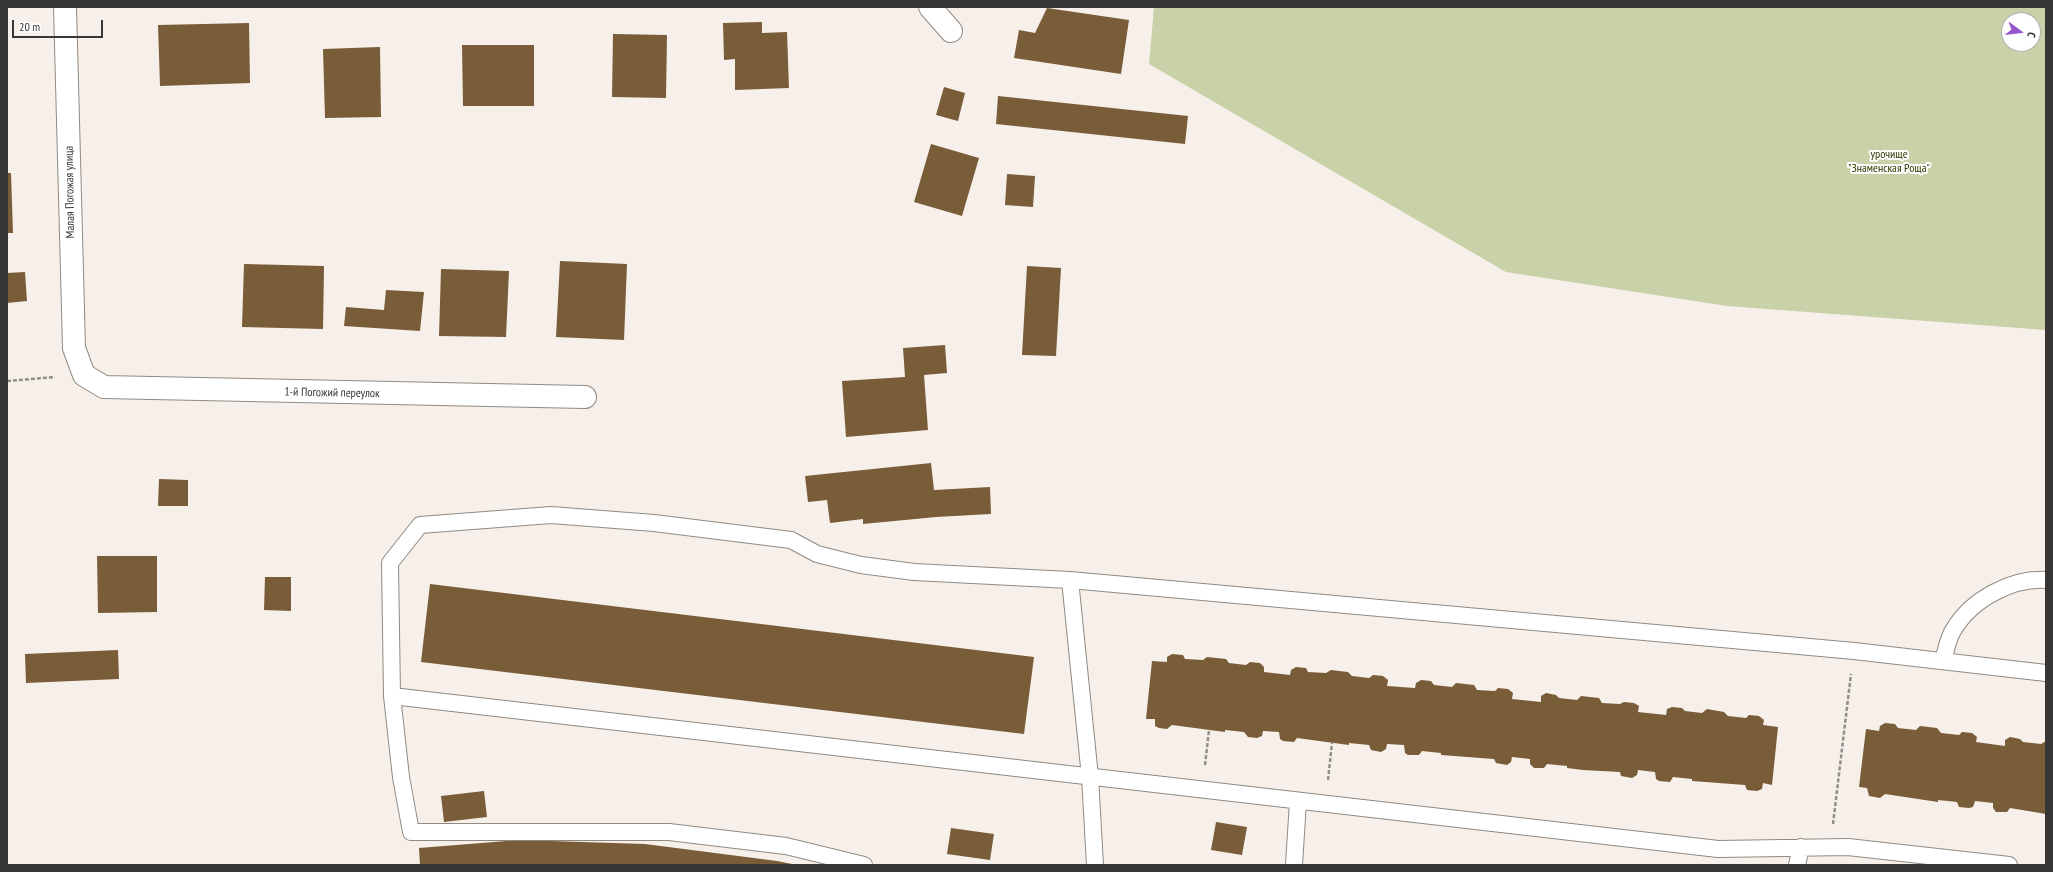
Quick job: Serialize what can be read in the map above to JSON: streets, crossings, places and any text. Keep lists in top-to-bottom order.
{
  "streets": {
    "street": ["Малая Погожая улица", "1-й Погожий переулок"]
  },
  "crossings": [
    ["Малая Погожая улица", "1-й Погожий переулок"]
  ],
  "parks": ["урочище \"Знаменская Роща\""],
  "scale_bar": "20 m",
  "north": "right"
}
